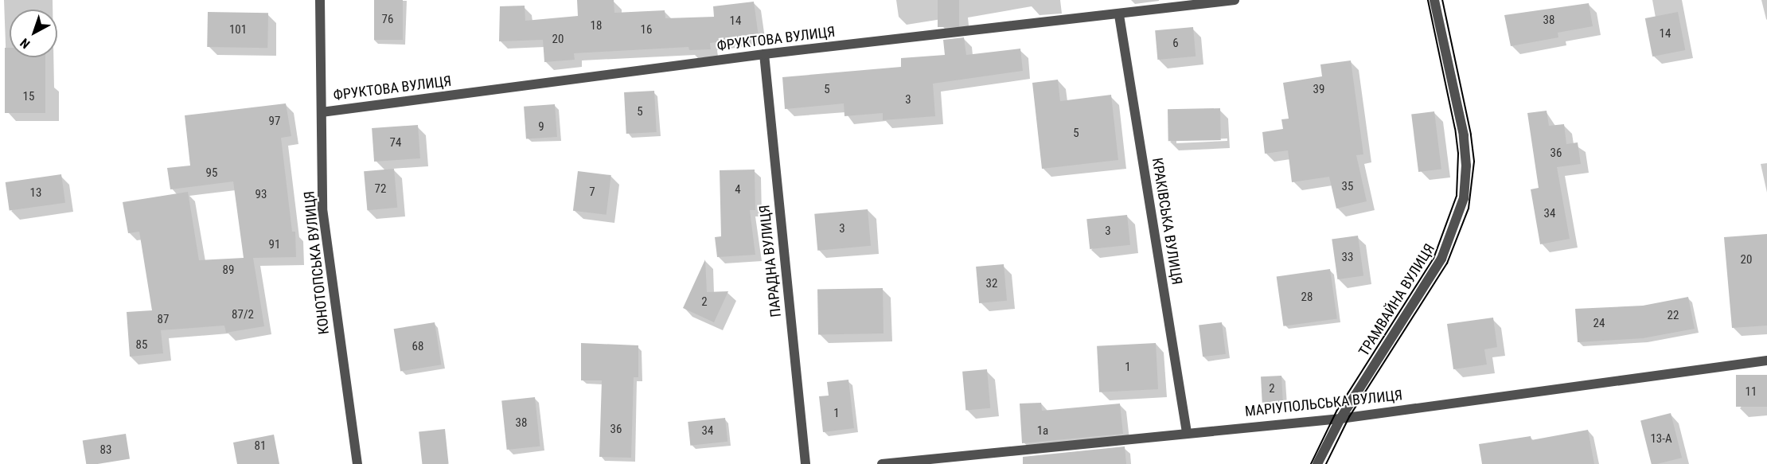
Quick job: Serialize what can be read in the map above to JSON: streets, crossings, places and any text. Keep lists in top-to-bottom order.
{
  "streets": {
    "street": [
      "ФРУКТОВА ВУЛИЦЯ",
      "КРАКІВСЬКА ВУЛИЦЯ",
      "ПАРАДНА ВУЛИЦЯ",
      "КОНОТОПСЬКА ВУЛИЦЯ",
      "ТРАМВАЙНА ВУЛИЦЯ",
      "МАРІУПОЛЬСЬКА ВУЛИЦЯ"
    ]
  },
  "crossings": [
    ["ФРУКТОВА ВУЛИЦЯ", "КРАКІВСЬКА ВУЛИЦЯ"],
    ["ФРУКТОВА ВУЛИЦЯ", "ПАРАДНА ВУЛИЦЯ"],
    ["ФРУКТОВА ВУЛИЦЯ", "КОНОТОПСЬКА ВУЛИЦЯ"],
    ["КРАКІВСЬКА ВУЛИЦЯ", "МАРІУПОЛЬСЬКА ВУЛИЦЯ"],
    ["ТРАМВАЙНА ВУЛИЦЯ", "МАРІУПОЛЬСЬКА ВУЛИЦЯ"]
  ],
  "house_numbers": [
    "76",
    "38",
    "14",
    "18",
    "101",
    "16",
    "14",
    "20",
    "6",
    "5",
    "39",
    "15",
    "3",
    "5",
    "97",
    "9",
    "5",
    "74",
    "36",
    "95",
    "35",
    "72",
    "4",
    "7",
    "13",
    "93",
    "34",
    "3",
    "3",
    "91",
    "33",
    "20",
    "89",
    "32",
    "28",
    "2",
    "87/2",
    "22",
    "87",
    "24",
    "85",
    "68",
    "1",
    "2",
    "11",
    "1",
    "38",
    "36",
    "34",
    "1а",
    "13-А",
    "81",
    "83"
  ],
  "north": "bottom left"
}
